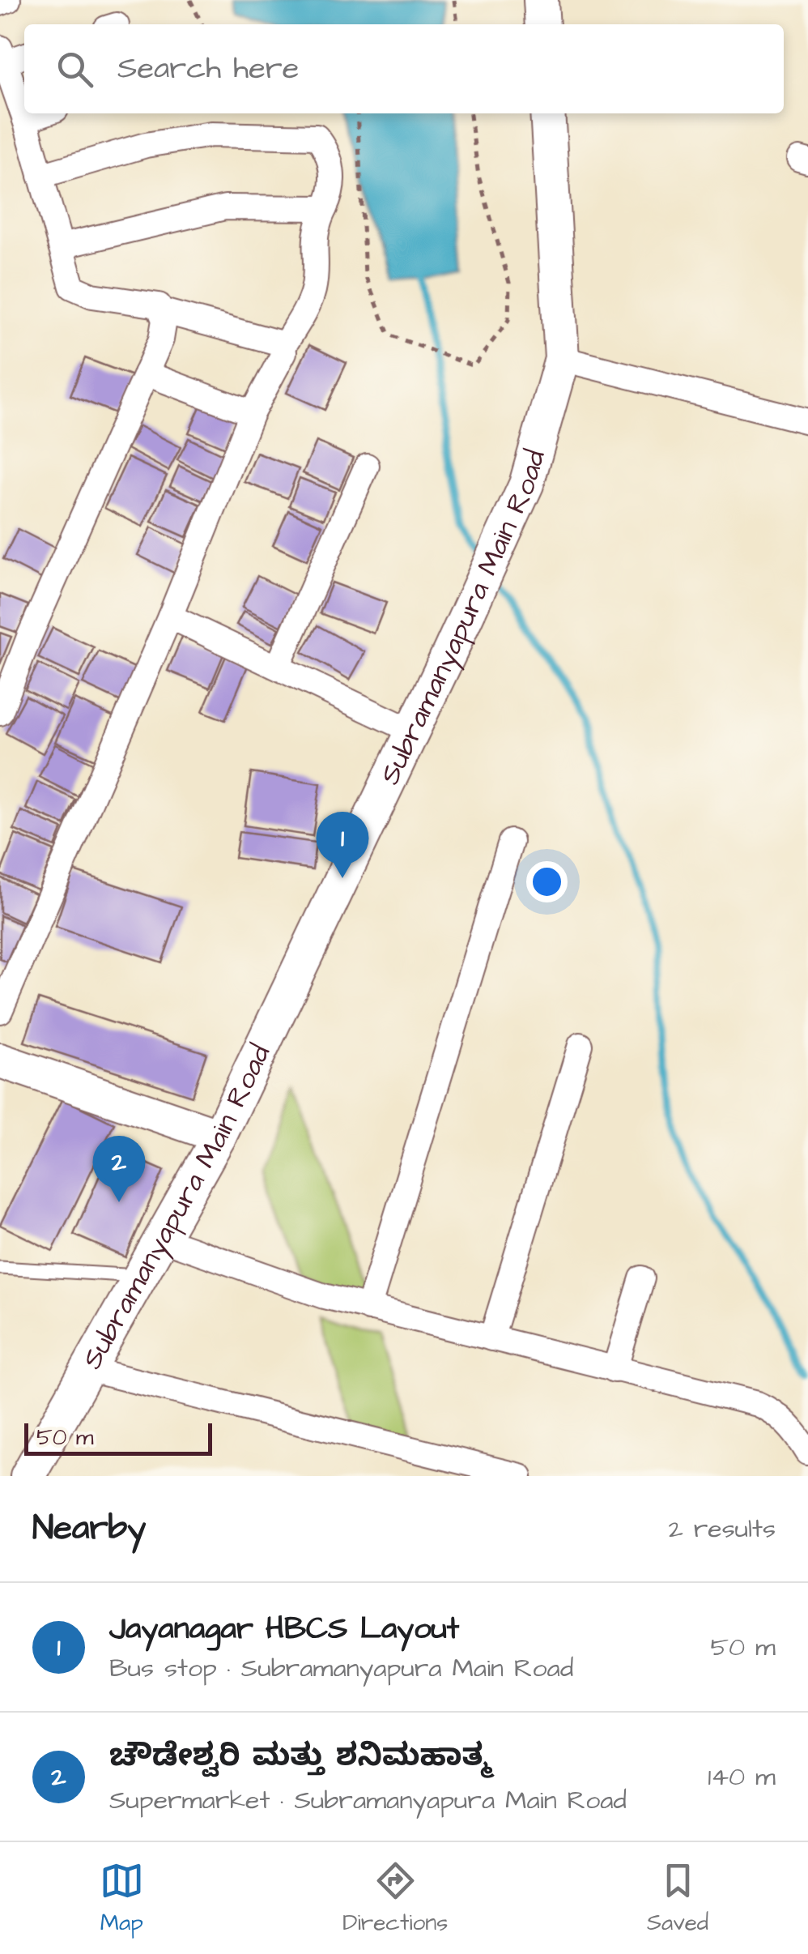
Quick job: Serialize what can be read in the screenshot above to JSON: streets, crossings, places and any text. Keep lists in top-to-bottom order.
{
  "streets": {
    "street": ["Subramanyapura Main Road"]
  },
  "scale_bar": "50 m",
  "page": {
    "search": "Search here",
    "pins": ["1", "2"],
    "scale": "50 m",
    "heading": ["Nearby", "2 results"],
    "list": [
      {
        "mark": "1",
        "name": "Jayanagar HBCS Layout",
        "note": "Bus stop · Subramanyapura Main Road",
        "value": "50 m"
      },
      {
        "mark": "2",
        "name": "ಚೌಡೇಶ್ವರಿ ಮತ್ತು ಶನಿಮಹಾತ್ಮ",
        "note": "Supermarket · Subramanyapura Main Road",
        "value": "140 m"
      }
    ],
    "nav": ["Map", "Directions", "Saved"]
  }
}
